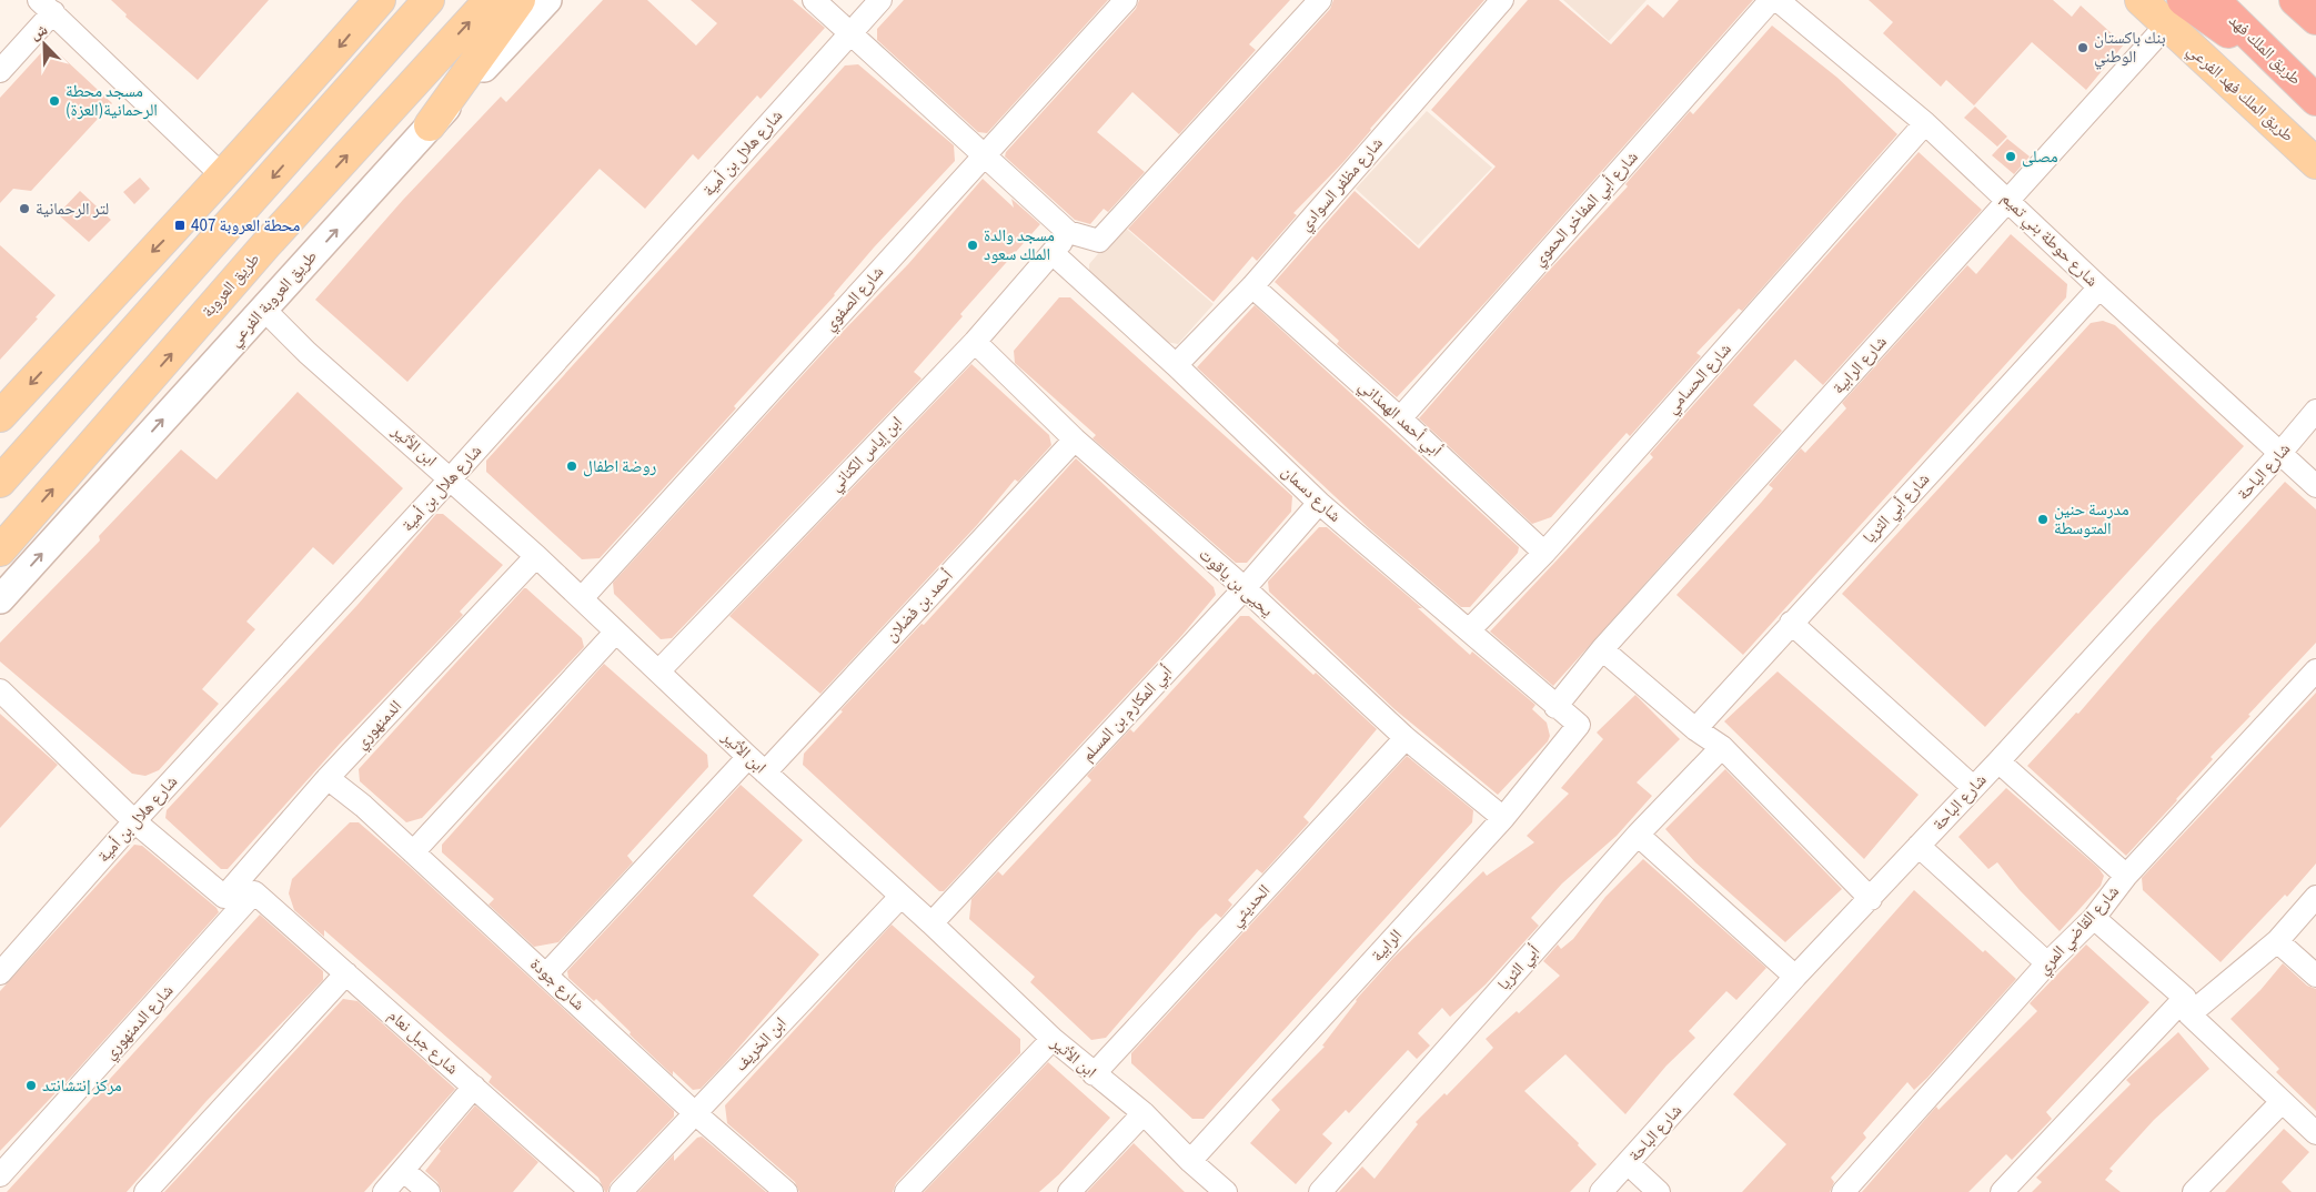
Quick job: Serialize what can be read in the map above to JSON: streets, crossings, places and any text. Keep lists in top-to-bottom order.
{
  "streets": {
    "highway": ["طريق الملك فهد"],
    "main road": ["طريق الملك فهد الفرعي", "طريق العروبة"],
    "street": [
      "شارع هلال بن أمية",
      "شارع مظفر السوادي",
      "شارع أبي المفاخر الحموي",
      "شارع حوطة بني تميم",
      "طريق العروبة الفرعي",
      "شارع الصفوي",
      "شارع الرابية",
      "شارع الحسامي",
      "أبي أحمد الهمذاني",
      "ابن الأثير",
      "ابن إياس الكناني",
      "شارع الباحة",
      "شارع دسمان",
      "شارع أبي الثريا",
      "يحيى بن ياقوت",
      "أحمد بن فضلان",
      "أبي المكارم بن المسلم",
      "الدمنهوري",
      "الحديثي",
      "شارع القاضي المري",
      "الرابية",
      "أبي الثريا",
      "شارع جودة",
      "شارع الدمنهوري",
      "شارع جبل نعام",
      "ابن الخريف"
    ]
  },
  "crossings": [
    ["طريق الملك فهد الفرعي", "شارع الرابية"],
    ["شارع هلال بن أمية", "ابن الأثير"],
    ["شارع مظفر السوادي", "أبي أحمد الهمذاني"],
    ["شارع مظفر السوادي", "شارع دسمان"],
    ["شارع أبي المفاخر الحموي", "أبي أحمد الهمذاني"],
    ["شارع حوطة بني تميم", "شارع الرابية"],
    ["شارع حوطة بني تميم", "شارع الحسامي"],
    ["شارع حوطة بني تميم", "شارع الباحة"],
    ["شارع حوطة بني تميم", "شارع أبي الثريا"],
    ["طريق العروبة الفرعي", "ابن الأثير"],
    ["شارع الصفوي", "ابن الأثير"],
    ["شارع الرابية", "شارع دسمان"],
    ["شارع الحسامي", "أبي أحمد الهمذاني"],
    ["شارع الحسامي", "شارع دسمان"],
    ["ابن الأثير", "ابن إياس الكناني"],
    ["ابن الأثير", "أحمد بن فضلان"],
    ["ابن الأثير", "أبي المكارم بن المسلم"],
    ["ابن الأثير", "الدمنهوري"],
    ["ابن الأثير", "الحديثي"],
    ["ابن الأثير", "الرابية"],
    ["ابن الأثير", "ابن الخريف"],
    ["ابن إياس الكناني", "شارع دسمان"],
    ["ابن إياس الكناني", "يحيى بن ياقوت"],
    ["شارع دسمان", "أبي المكارم بن المسلم"],
    ["شارع دسمان", "الرابية"],
    ["يحيى بن ياقوت", "أحمد بن فضلان"],
    ["يحيى بن ياقوت", "أبي المكارم بن المسلم"],
    ["يحيى بن ياقوت", "الحديثي"],
    ["يحيى بن ياقوت", "الرابية"],
    ["الدمنهوري", "شارع جودة"],
    ["شارع جودة", "ابن الخريف"],
    ["شارع الدمنهوري", "شارع جبل نعام"]
  ],
  "one_way": ["طريق العروبة الفرعي"],
  "places": {
    "other": [
      "بنك باكستان الوطني",
      "مسجد محطة الرحمانية(العزة)",
      "مصلى",
      "لتر الرحمانية",
      "مسجد والدة الملك سعود",
      "روضة اطفال",
      "مدرسة حنين المتوسطة",
      "مركز إنتشانتد"
    ],
    "transit": ["محطة العروبة 407"]
  },
  "north": "top left"
}
